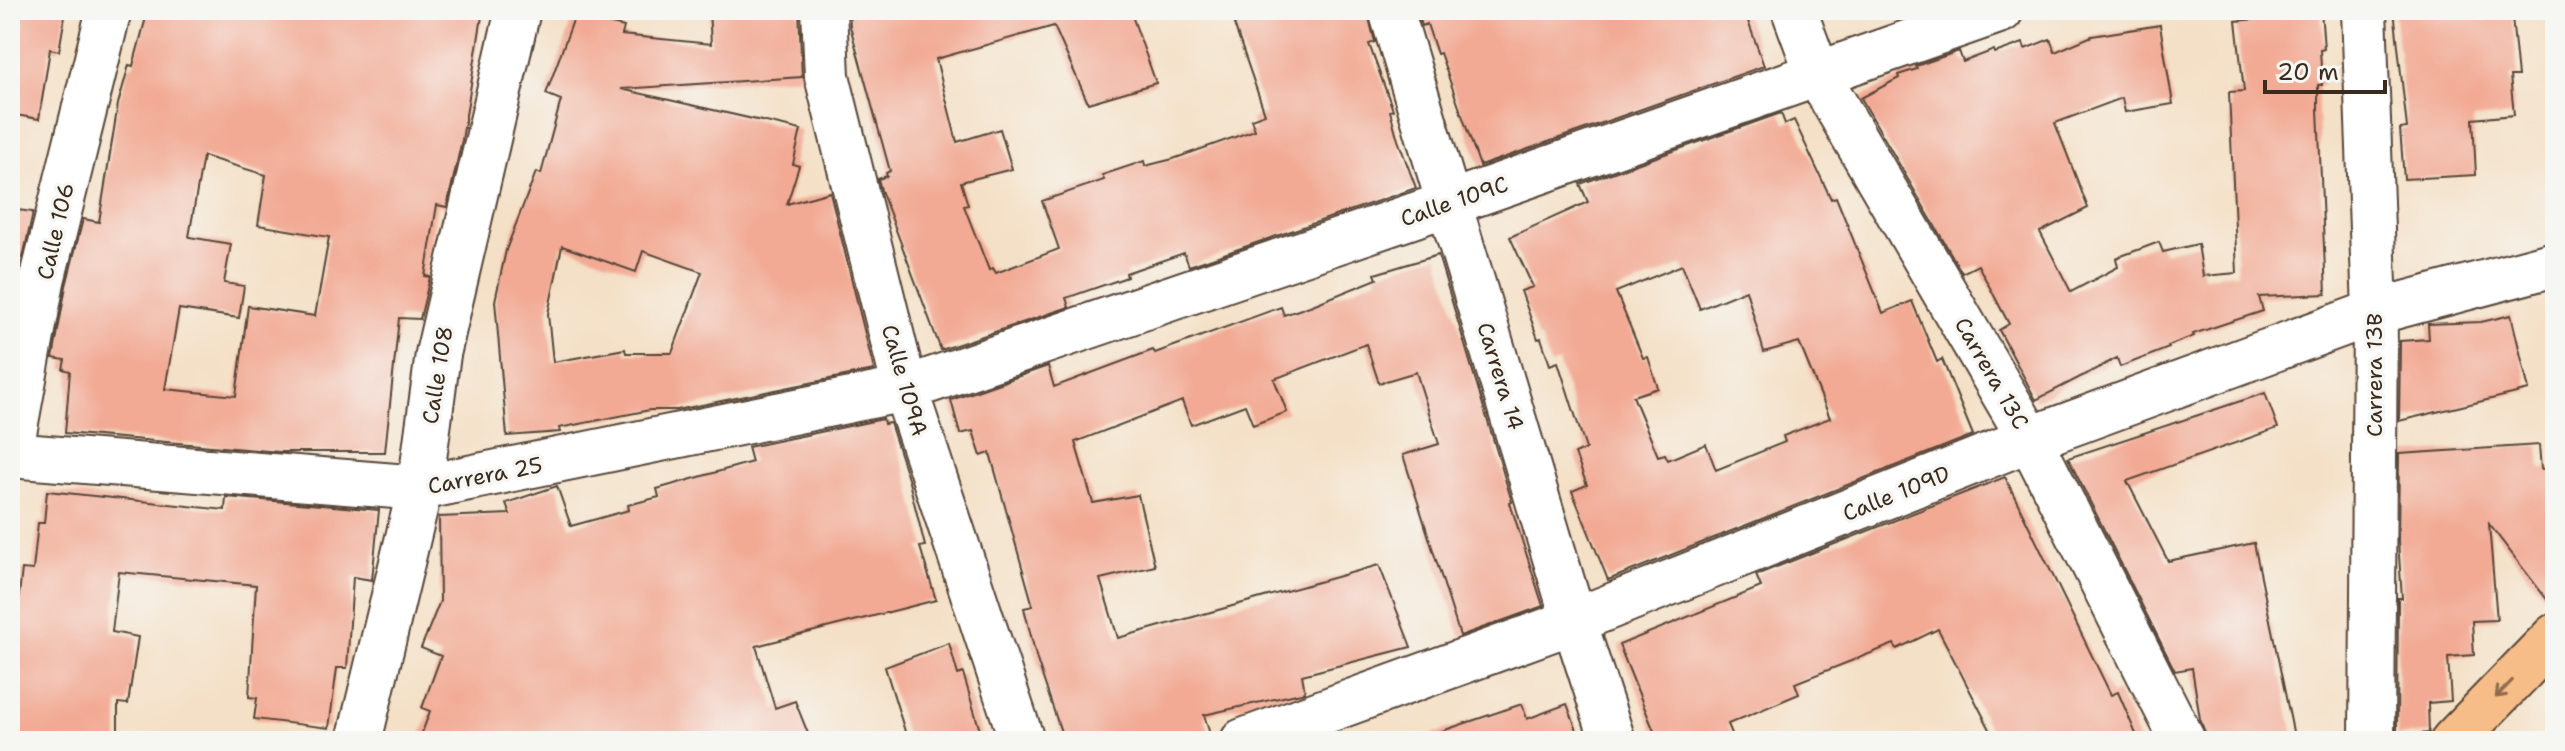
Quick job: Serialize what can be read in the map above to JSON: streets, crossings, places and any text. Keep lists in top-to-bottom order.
{
  "streets": {
    "street": [
      "Calle 109C",
      "Calle 106",
      "Carrera 13C",
      "Calle 108",
      "Carrera 13B",
      "Carrera 14",
      "Calle 109A",
      "Carrera 25",
      "Calle 109D"
    ]
  },
  "crossings": [
    ["Calle 109C", "Carrera 13C"],
    ["Calle 109C", "Carrera 14"],
    ["Calle 109C", "Calle 109A"],
    ["Calle 109C", "Carrera 25"],
    ["Calle 106", "Carrera 25"],
    ["Carrera 13C", "Calle 109D"],
    ["Calle 108", "Carrera 25"],
    ["Carrera 13B", "Calle 109D"],
    ["Carrera 14", "Calle 109D"],
    ["Calle 109A", "Carrera 25"]
  ],
  "scale_bar": "20 m"
}
